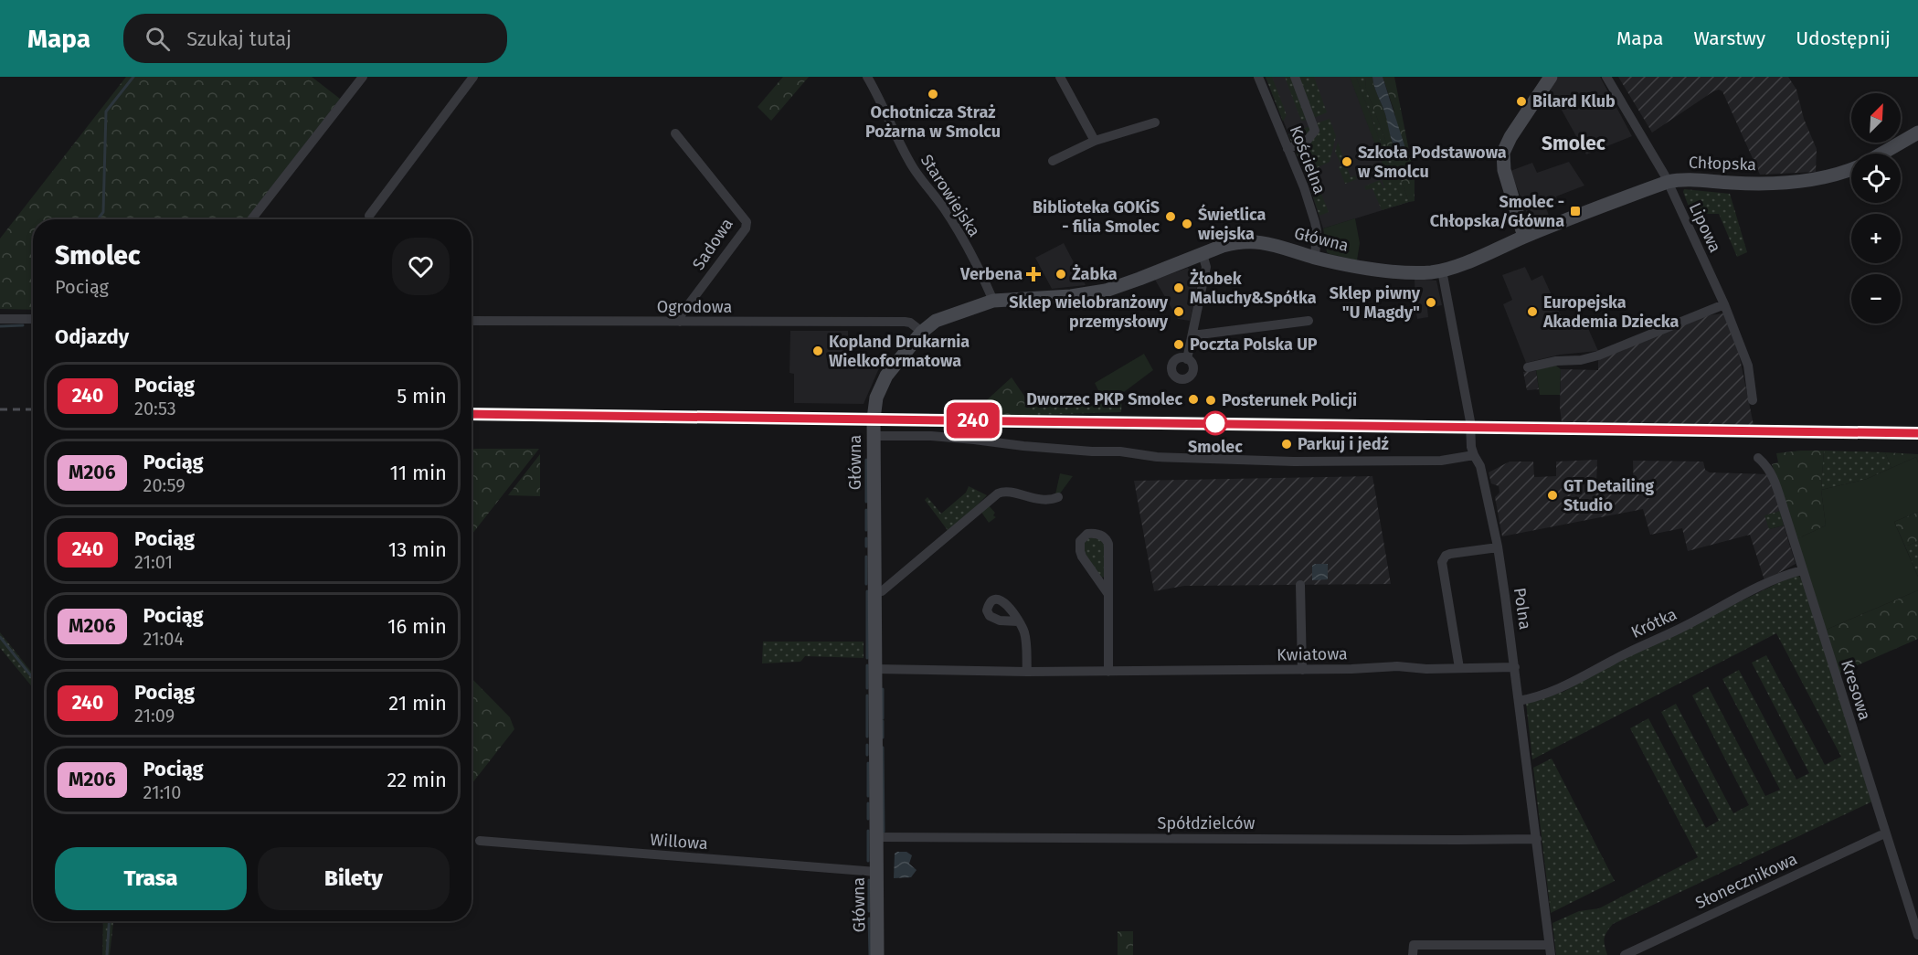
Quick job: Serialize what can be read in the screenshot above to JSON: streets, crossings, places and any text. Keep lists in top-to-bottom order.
{
  "streets": {
    "street": [
      "Kościelna",
      "Chłopska",
      "Starowiejska",
      "Lipowa",
      "Główna",
      "Sadowa",
      "Ogrodowa",
      "Polna",
      "Krótka",
      "Kwiatowa",
      "Kresowa",
      "Spółdzielców",
      "Willowa",
      "Słonecznikowa"
    ]
  },
  "crossings": [
    ["Kościelna", "Główna"],
    ["Chłopska", "Lipowa"],
    ["Chłopska", "Główna"],
    ["Starowiejska", "Główna"],
    ["Główna", "Ogrodowa"],
    ["Główna", "Polna"],
    ["Główna", "Kwiatowa"],
    ["Główna", "Spółdzielców"],
    ["Główna", "Willowa"],
    ["Sadowa", "Ogrodowa"],
    ["Polna", "Krótka"],
    ["Polna", "Kwiatowa"],
    ["Polna", "Spółdzielców"],
    ["Krótka", "Kresowa"]
  ],
  "districts": ["Smolec"],
  "places": {
    "other": [
      "Ochotnicza Straż Pożarna w Smolcu",
      "Bilard Klub",
      "Szkoła Podstawowa w Smolcu",
      "Biblioteka GOKiS - filia Smolec",
      "Świetlica wiejska",
      "Żabka",
      "Żłobek Maluchy&Spółka",
      "Sklep piwny \"U Magdy\"",
      "Sklep wielobranżowy przemysłowy",
      "Europejska Akademia Dziecka",
      "Poczta Polska UP",
      "Kopland Drukarnia Wielkoformatowa",
      "Dworzec PKP Smolec",
      "Posterunek Policji",
      "Smolec",
      "Parkuj i jedź",
      "GT Detailing Studio"
    ],
    "transit": ["Smolec - Chłopska/Główna"],
    "health": ["Verbena"]
  },
  "north": "top right",
  "page": {
    "header": "Mapa",
    "search": "Szukaj tutaj",
    "nav": ["Mapa", "Warstwy", "Udostępnij"],
    "on_map": "240",
    "map_buttons": ["+", "−"],
    "heading": [
      ["Smolec", "Pociąg"],
      "Odjazdy"
    ],
    "list": [
      {
        "mark": "240",
        "name": "Pociąg",
        "note": "20:53",
        "value": "5 min"
      },
      {
        "mark": "M206",
        "name": "Pociąg",
        "note": "20:59",
        "value": "11 min"
      },
      {
        "mark": "240",
        "name": "Pociąg",
        "note": "21:01",
        "value": "13 min"
      },
      {
        "mark": "M206",
        "name": "Pociąg",
        "note": "21:04",
        "value": "16 min"
      },
      {
        "mark": "240",
        "name": "Pociąg",
        "note": "21:09",
        "value": "21 min"
      },
      {
        "mark": "M206",
        "name": "Pociąg",
        "note": "21:10",
        "value": "22 min"
      }
    ],
    "buttons": ["Trasa", "Bilety"]
  }
}
